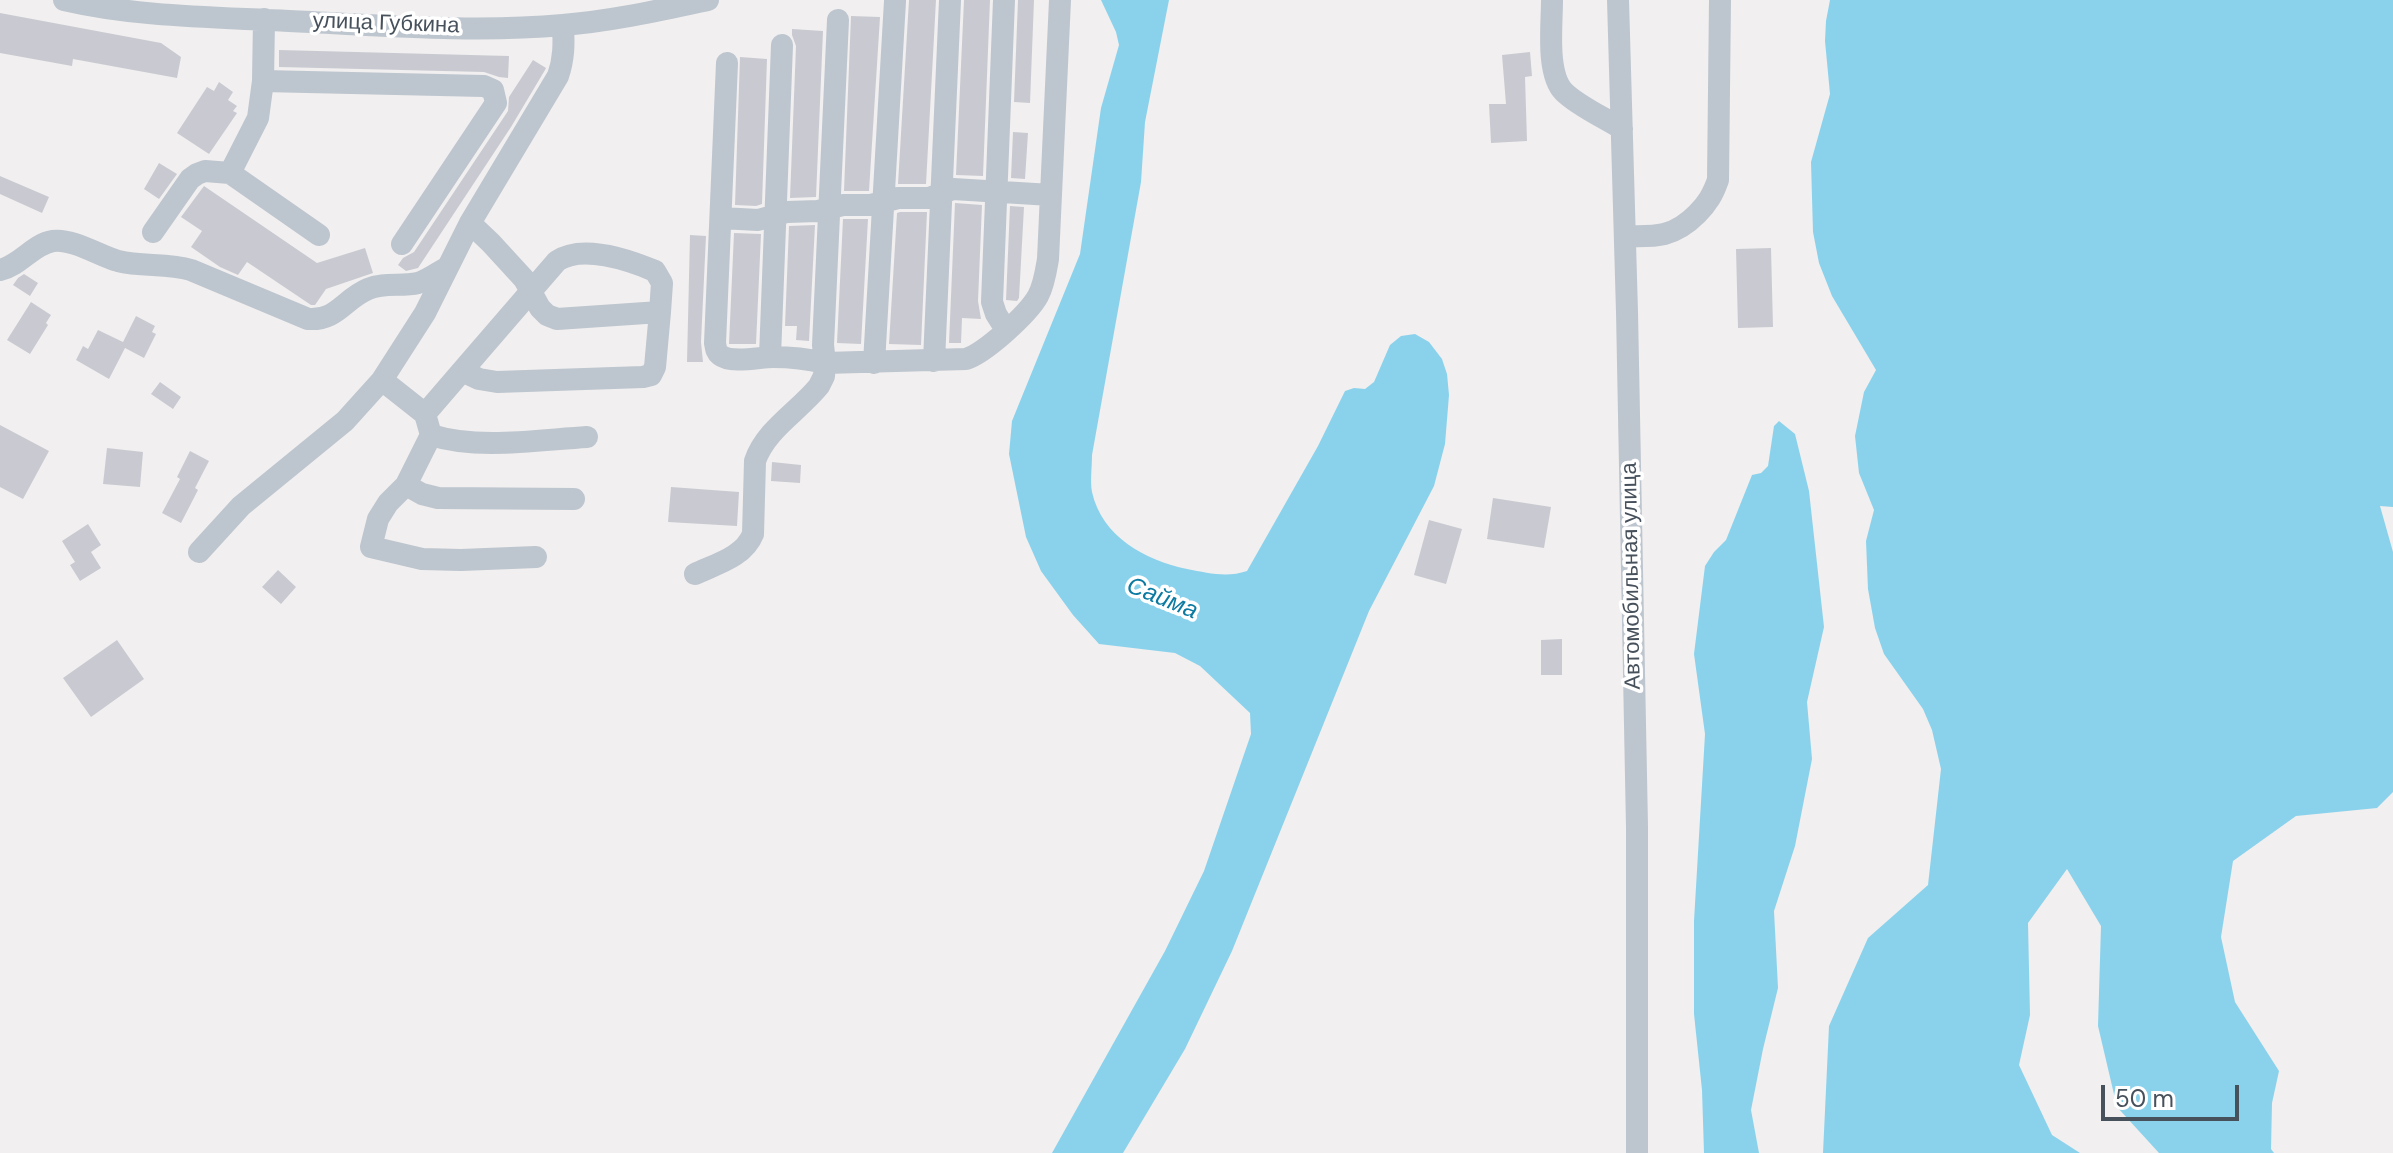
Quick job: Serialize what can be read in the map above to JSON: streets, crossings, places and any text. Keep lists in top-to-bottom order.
{
  "streets": {
    "street": ["улица Губкина", "Автомобильная улица"]
  },
  "water": ["Сайма"],
  "scale_bar": "50 m"
}
